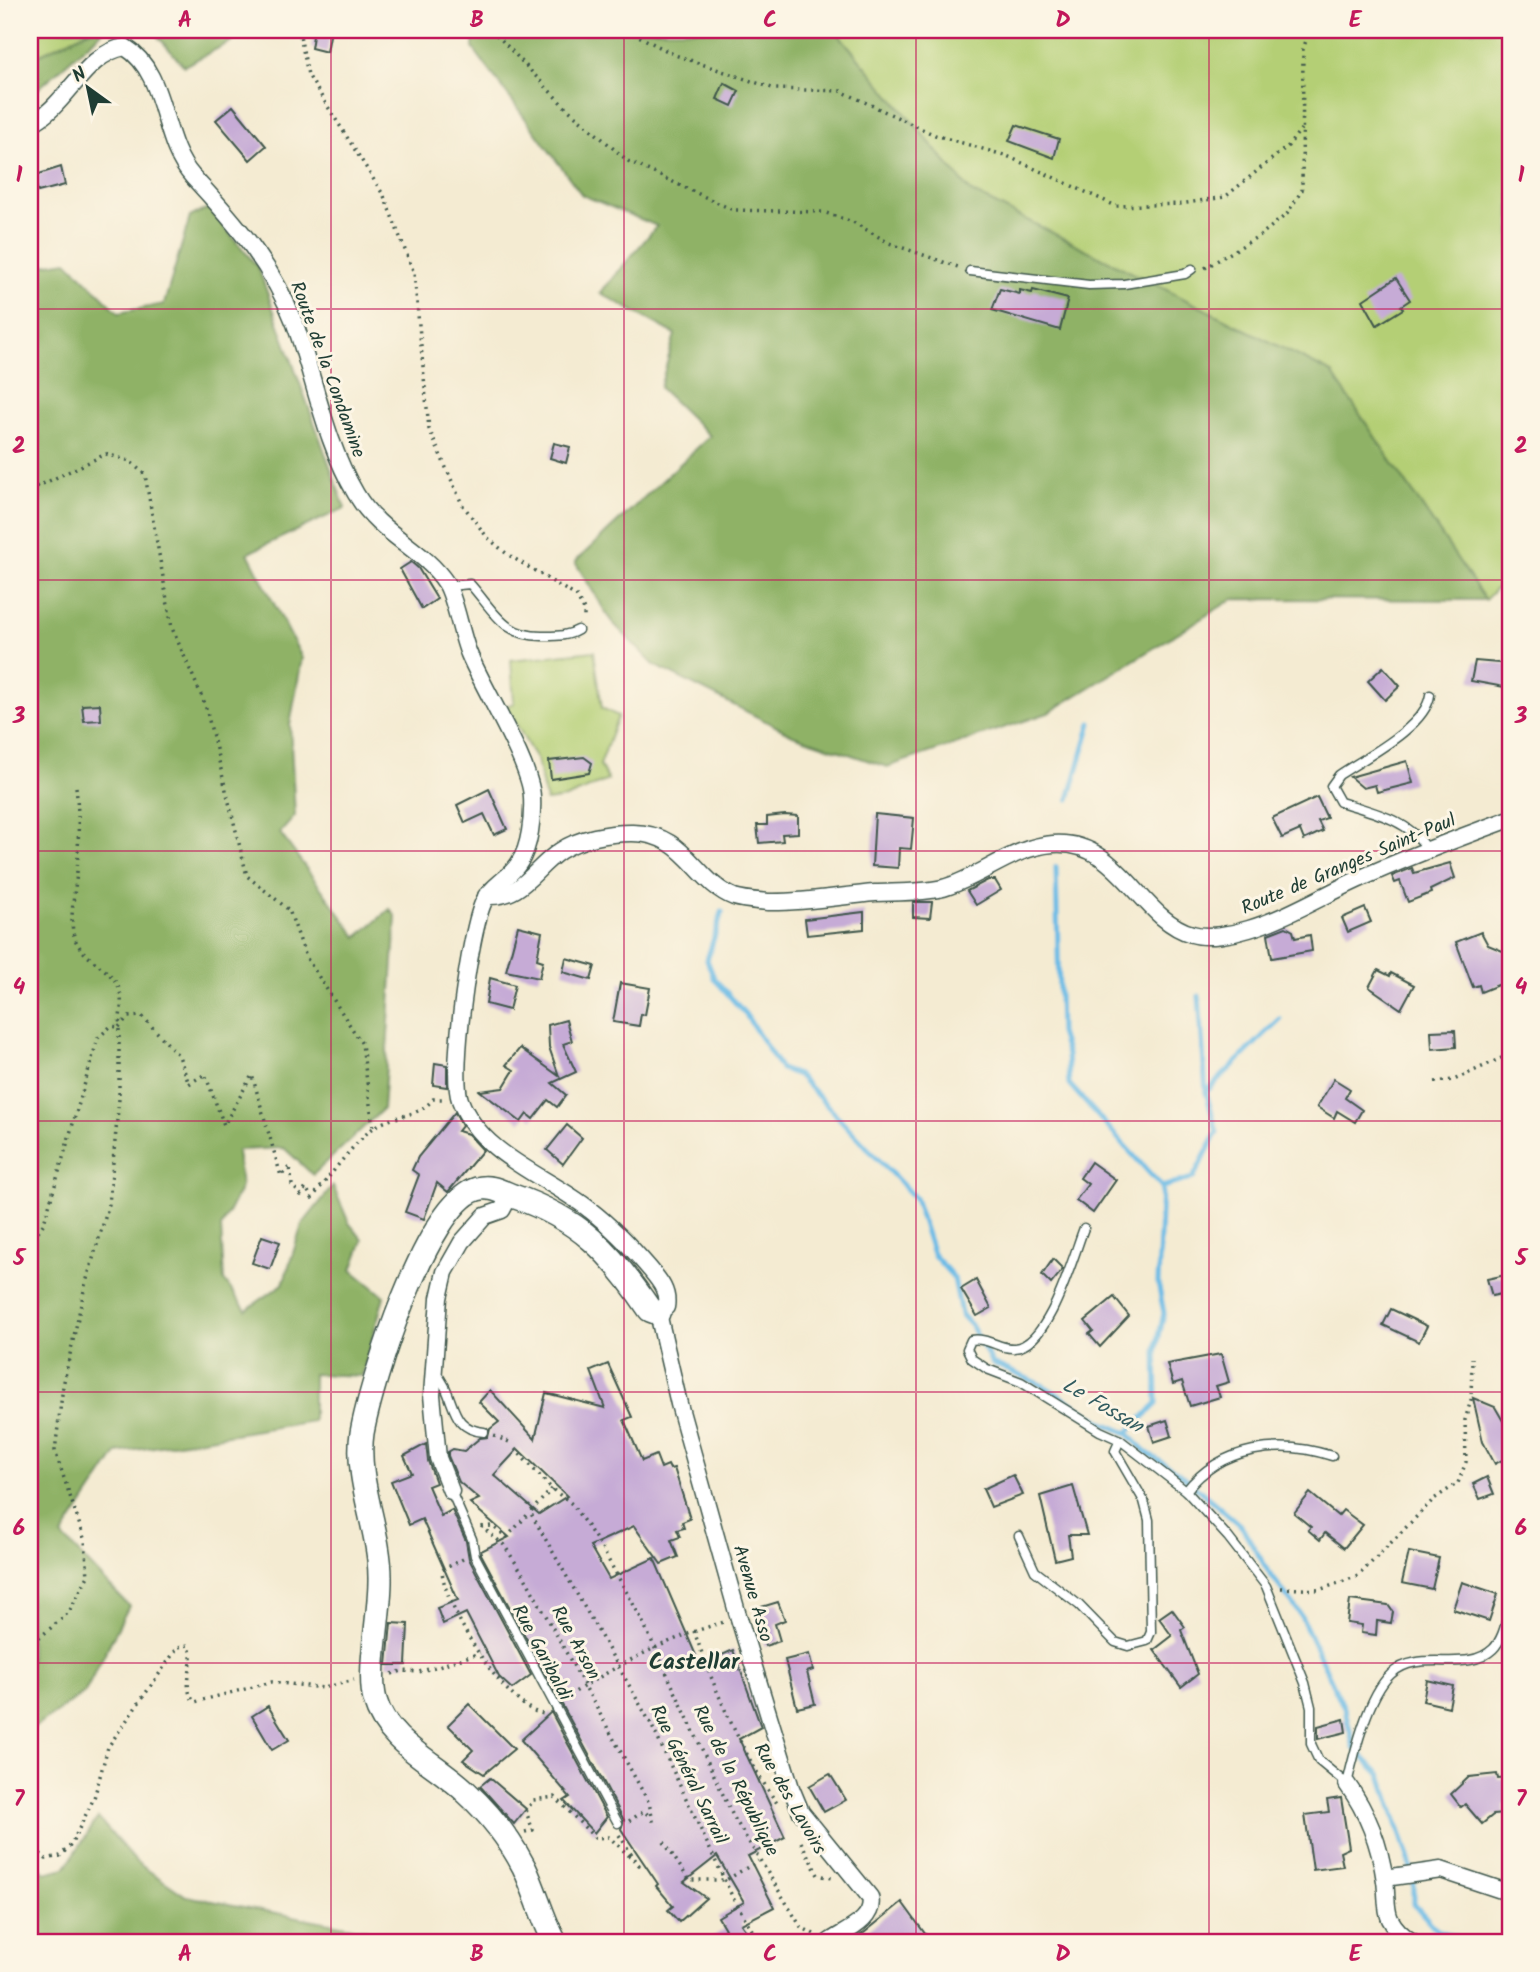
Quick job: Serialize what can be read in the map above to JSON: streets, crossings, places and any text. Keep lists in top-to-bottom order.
{
  "streets": {
    "street": ["Route de la Condamine", "Route de Granges Saint-Paul", "Avenue Asso"],
    "lane": ["Rue Garibaldi"],
    "path": [
      "Rue Arson",
      "Rue Général Sarrail",
      "Rue de la République",
      "Rue des Lavoirs"
    ]
  },
  "crossings": [
    ["Avenue Asso", "Rue de la République"],
    ["Avenue Asso", "Rue des Lavoirs"],
    ["Rue Arson", "Rue Garibaldi"]
  ],
  "districts": ["Castellar"],
  "water": ["Le Fossan"],
  "north": "top left",
  "grid": {
    "columns": [
      "A",
      "B",
      "C",
      "D",
      "E"
    ],
    "rows": [
      "1",
      "2",
      "3",
      "4",
      "5",
      "6",
      "7"
    ]
  }
}
